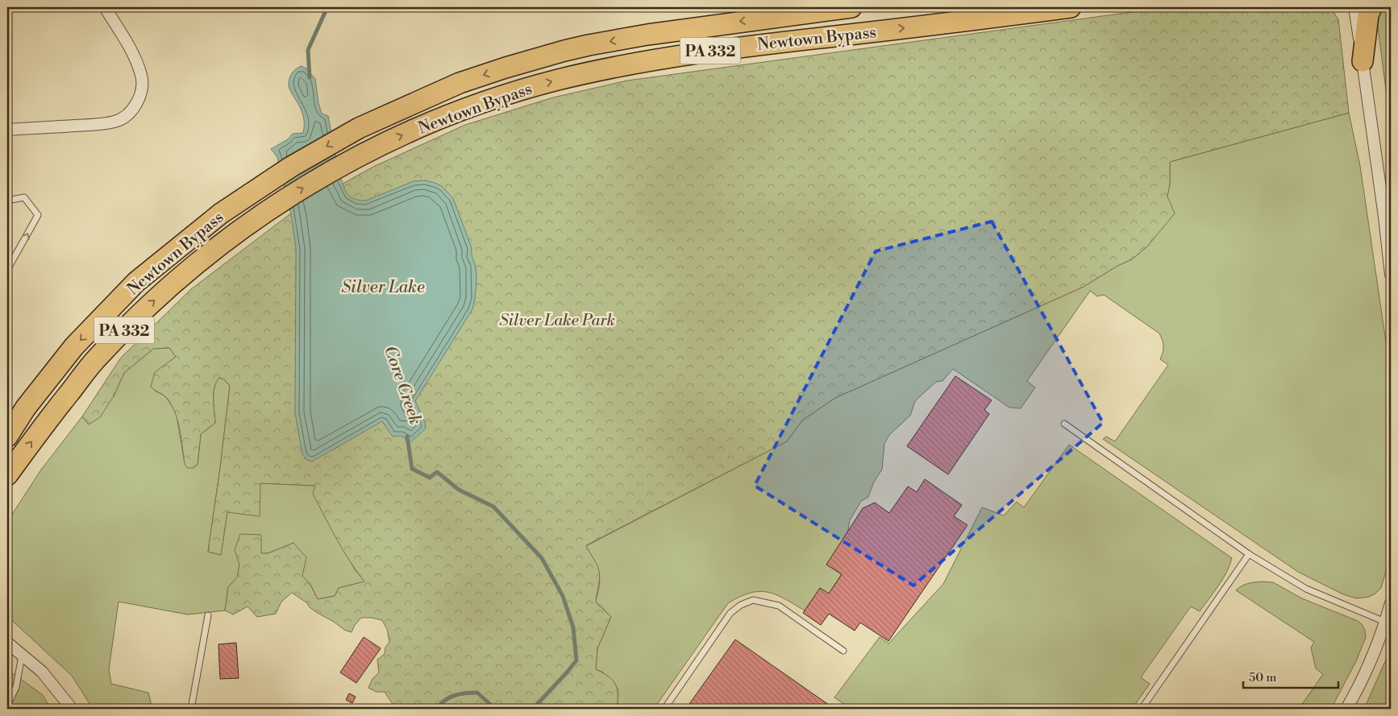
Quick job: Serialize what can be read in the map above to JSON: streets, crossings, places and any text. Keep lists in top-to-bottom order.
{
  "streets": {
    "highway": ["Newtown Bypass", "PA 332"]
  },
  "water": ["Silver Lake", "Core Creek"],
  "parks": ["Silver Lake Park"],
  "scale_bar": "50 m"
}
